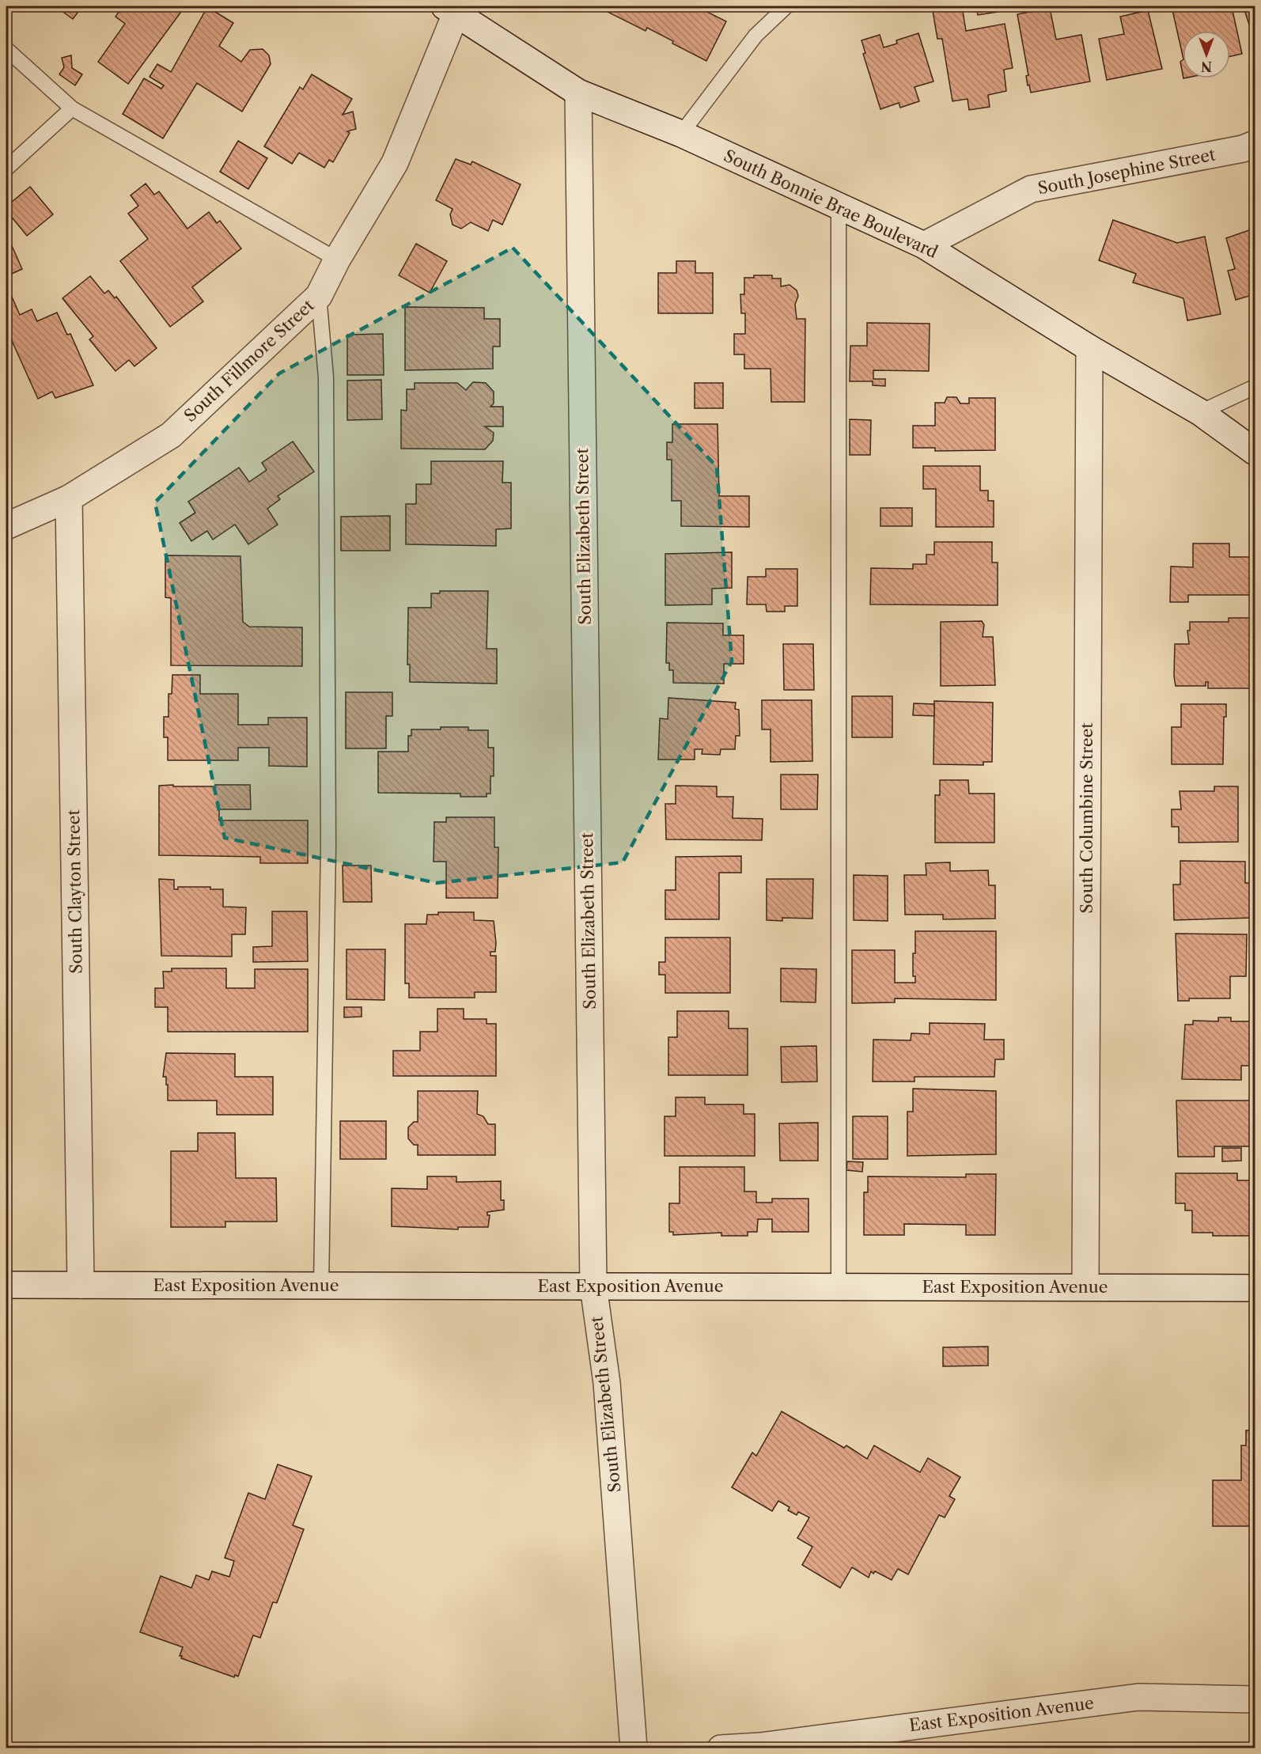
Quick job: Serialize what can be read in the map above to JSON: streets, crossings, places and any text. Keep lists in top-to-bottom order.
{
  "streets": {
    "street": [
      "South Josephine Street",
      "South Bonnie Brae Boulevard",
      "South Fillmore Street",
      "South Elizabeth Street",
      "South Columbine Street",
      "South Clayton Street",
      "East Exposition Avenue"
    ]
  },
  "crossings": [
    ["South Josephine Street", "South Bonnie Brae Boulevard"],
    ["South Bonnie Brae Boulevard", "South Fillmore Street"],
    ["South Bonnie Brae Boulevard", "South Elizabeth Street"],
    ["South Bonnie Brae Boulevard", "South Columbine Street"],
    ["South Fillmore Street", "South Clayton Street"],
    ["South Elizabeth Street", "East Exposition Avenue"],
    ["South Columbine Street", "East Exposition Avenue"],
    ["South Clayton Street", "East Exposition Avenue"]
  ],
  "north": "bottom"
}
